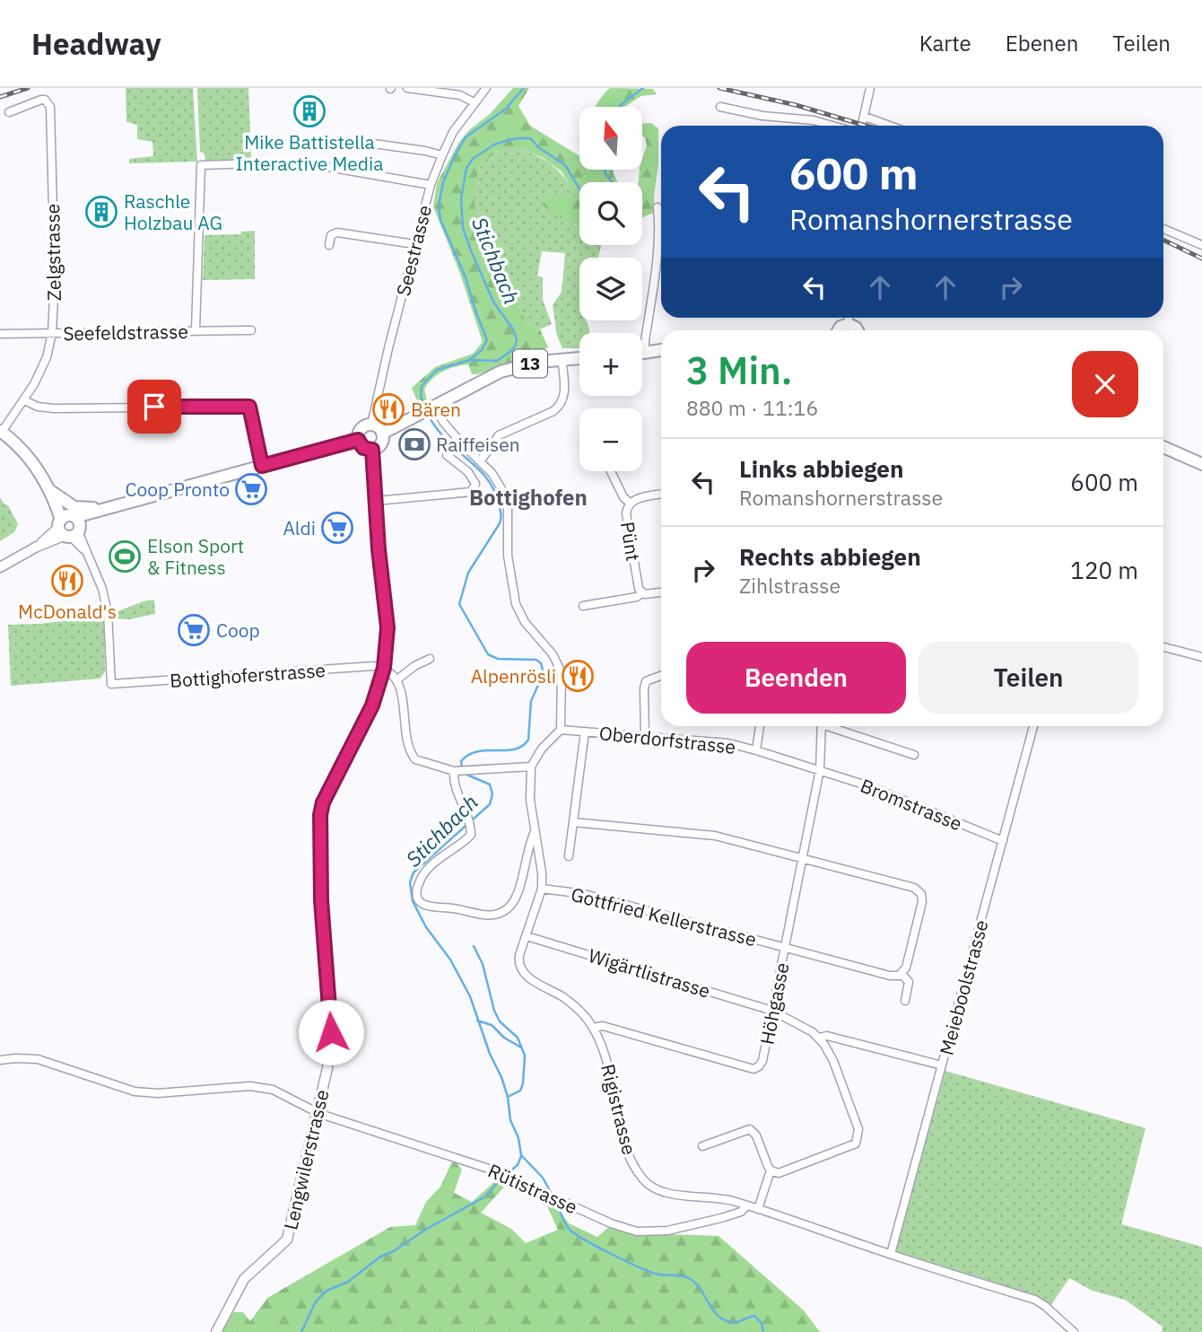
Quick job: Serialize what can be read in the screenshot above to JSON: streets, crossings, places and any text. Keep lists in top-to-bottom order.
{
  "streets": {
    "main road": ["13"],
    "street": [
      "Seestrasse",
      "Zelgstrasse",
      "Seefeldstrasse",
      "Pünt",
      "Bottighoferstrasse",
      "Oberdorfstrasse",
      "Bromstrasse",
      "Gottfried Kellerstrasse",
      "Wigärtlistrasse",
      "Meieboolstrasse",
      "Höhgasse",
      "Rigistrasse",
      "Lengwilerstrasse",
      "Rütistrasse"
    ]
  },
  "crossings": [
    ["Seestrasse", "13"],
    ["Seestrasse", "Lengwilerstrasse"],
    ["Zelgstrasse", "Seefeldstrasse"],
    ["13", "Lengwilerstrasse"],
    ["Bottighoferstrasse", "Lengwilerstrasse"],
    ["Oberdorfstrasse", "Bromstrasse"],
    ["Oberdorfstrasse", "Höhgasse"],
    ["Bromstrasse", "Meieboolstrasse"],
    ["Bromstrasse", "Höhgasse"],
    ["Gottfried Kellerstrasse", "Höhgasse"],
    ["Gottfried Kellerstrasse", "Rigistrasse"],
    ["Wigärtlistrasse", "Höhgasse"],
    ["Wigärtlistrasse", "Rigistrasse"],
    ["Meieboolstrasse", "Rigistrasse"],
    ["Höhgasse", "Rigistrasse"],
    ["Rigistrasse", "Rütistrasse"],
    ["Lengwilerstrasse", "Rütistrasse"]
  ],
  "districts": ["Bottighofen"],
  "water": ["Stichbach"],
  "places": {
    "building": ["Mike Battistella Interactive Media", "Raschle Holzbau AG"],
    "restaurant": ["Bären", "McDonald's", "Alpenrösli"],
    "bank": ["Raiffeisen"],
    "supermarket": ["Coop Pronto", "Aldi", "Coop"],
    "sports": ["Elson Sport & Fitness"]
  },
  "north": "top",
  "page": {
    "header": "Headway",
    "nav": ["Karte", "Ebenen", "Teilen"],
    "map_buttons": ["+", "−"],
    "turn": ["600 m", "Romanshornerstrasse"],
    "heading": ["3 Min.", "880 m · 11:16"],
    "list": [
      {
        "name": "Links abbiegen",
        "note": "Romanshornerstrasse",
        "value": "600 m"
      },
      {
        "name": "Rechts abbiegen",
        "note": "Zihlstrasse",
        "value": "120 m"
      }
    ],
    "buttons": ["Beenden", "Teilen"]
  }
}
